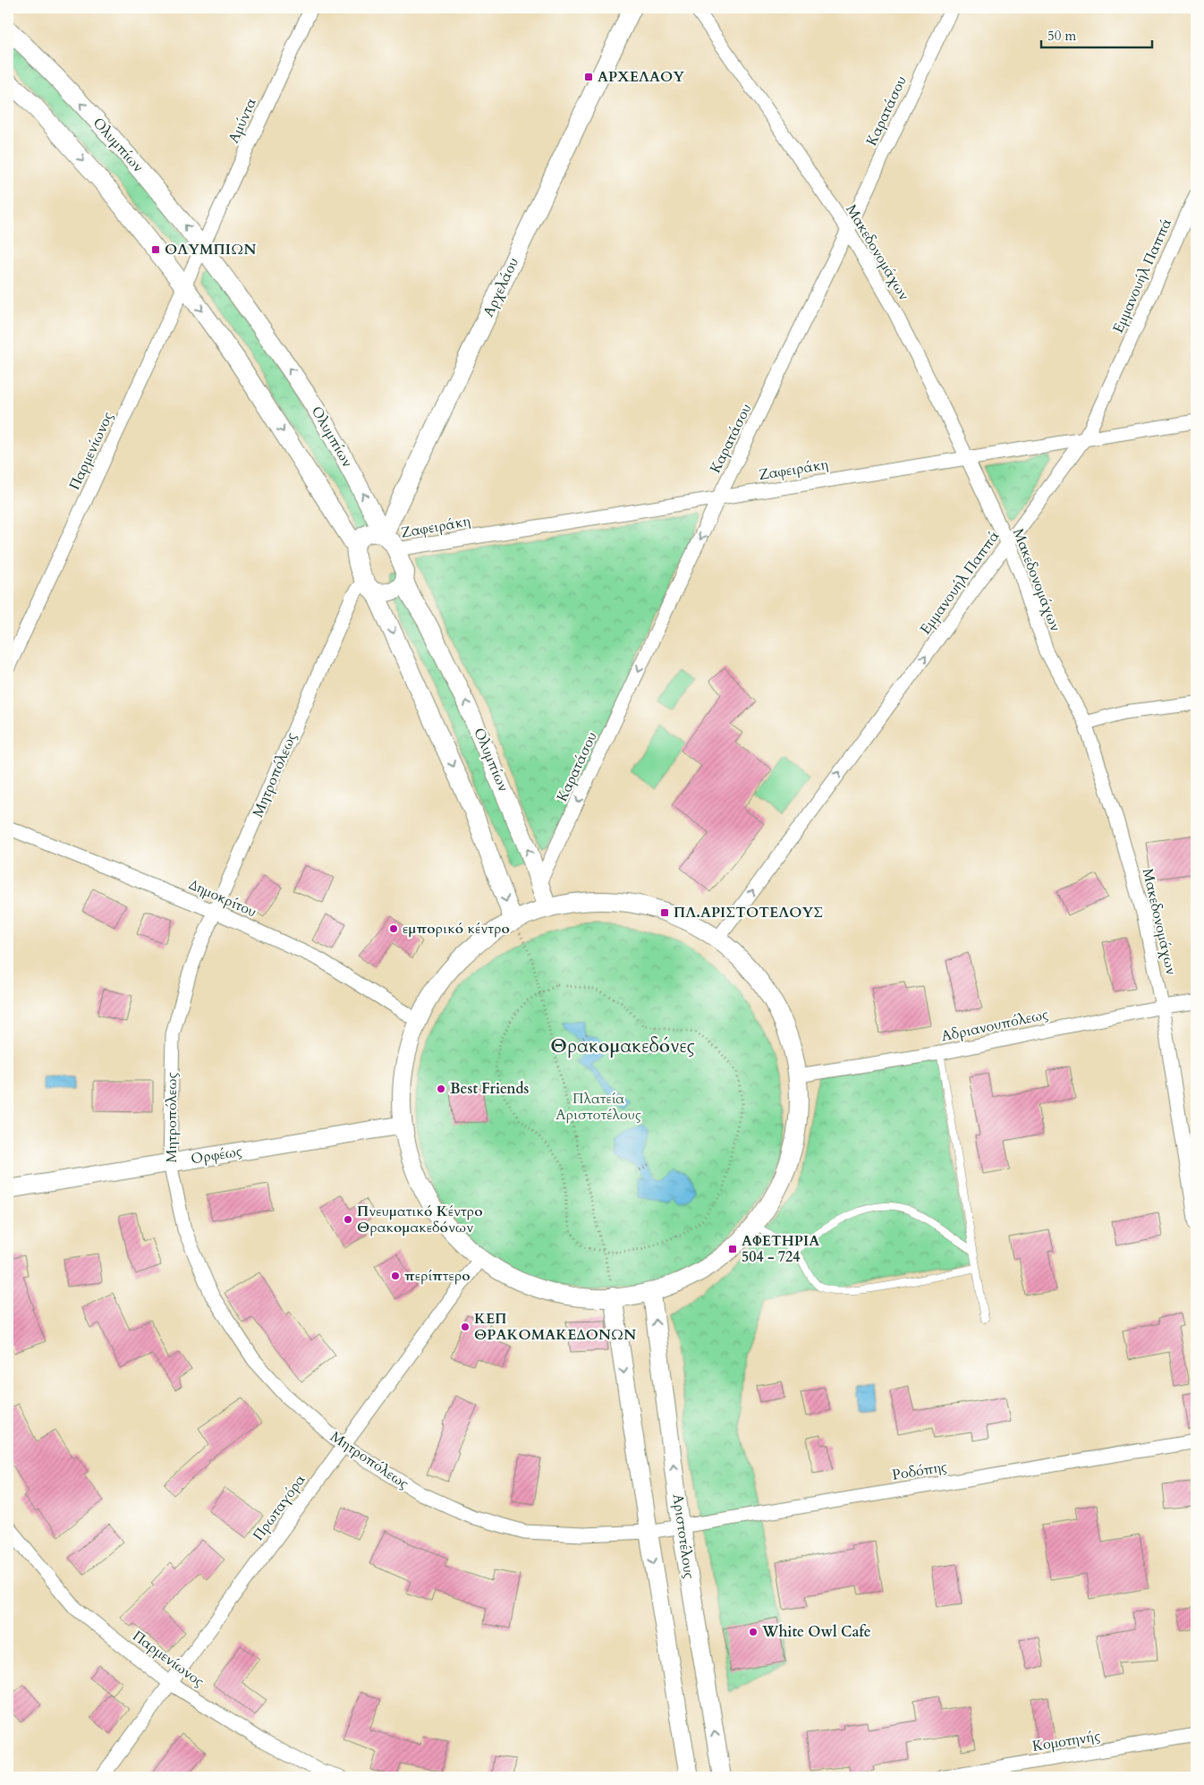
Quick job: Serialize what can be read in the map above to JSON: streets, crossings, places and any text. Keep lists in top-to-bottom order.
{
  "streets": {
    "street": [
      "Καρατάσου",
      "Αμύντα",
      "Ολυμπίων",
      "Μακεδονομάχων",
      "Εμμανουήλ Παππά",
      "Αρχελάου",
      "Παρμενίωνος",
      "Ζαφειράκη",
      "Μητροπόλεως",
      "Δημοκρίτου",
      "Αδριανουπόλεως",
      "Ορφέως",
      "Ροδόπης",
      "Πρωταγόρα",
      "Αριστοτέλους",
      "Κομοτηνής"
    ]
  },
  "crossings": [
    ["Καρατάσου", "Ολυμπίων"],
    ["Καρατάσου", "Μακεδονομάχων"],
    ["Καρατάσου", "Ζαφειράκη"],
    ["Αμύντα", "Ολυμπίων"],
    ["Αμύντα", "Παρμενίωνος"],
    ["Ολυμπίων", "Αρχελάου"],
    ["Ολυμπίων", "Παρμενίωνος"],
    ["Ολυμπίων", "Ζαφειράκη"],
    ["Ολυμπίων", "Μητροπόλεως"],
    ["Μακεδονομάχων", "Εμμανουήλ Παππά"],
    ["Μακεδονομάχων", "Ζαφειράκη"],
    ["Μακεδονομάχων", "Αδριανουπόλεως"],
    ["Εμμανουήλ Παππά", "Ζαφειράκη"],
    ["Αρχελάου", "Ζαφειράκη"],
    ["Αρχελάου", "Μητροπόλεως"],
    ["Παρμενίωνος", "Πρωταγόρα"],
    ["Ζαφειράκη", "Μητροπόλεως"],
    ["Μητροπόλεως", "Δημοκρίτου"],
    ["Μητροπόλεως", "Ορφέως"],
    ["Μητροπόλεως", "Ροδόπης"],
    ["Μητροπόλεως", "Πρωταγόρα"],
    ["Ροδόπης", "Αριστοτέλους"]
  ],
  "one_way": ["Καρατάσου", "Εμμανουήλ Παππά"],
  "districts": ["Θρακομακεδόνες"],
  "parks": ["Πλατεία Αριστοτέλους"],
  "places": {
    "transit": [
      "ΑΡΧΕΛΑΟΥ",
      "ΟΛΥΜΠΙΩΝ",
      "ΠΛ.ΑΡΙΣΤΟΤΕΛΟΥΣ",
      "ΑΦΕΤΗΡΙΑ 504 - 724"
    ],
    "other": [
      "εμπορικό κέντρο",
      "Best Friends",
      "Πνευματικό Κέντρο Θρακομακεδόνων",
      "περίπτερο",
      "ΚΕΠ ΘΡΑΚΟΜΑΚΕΔΟΝΩΝ",
      "White Owl Cafe"
    ]
  },
  "scale_bar": "50 m"
}
